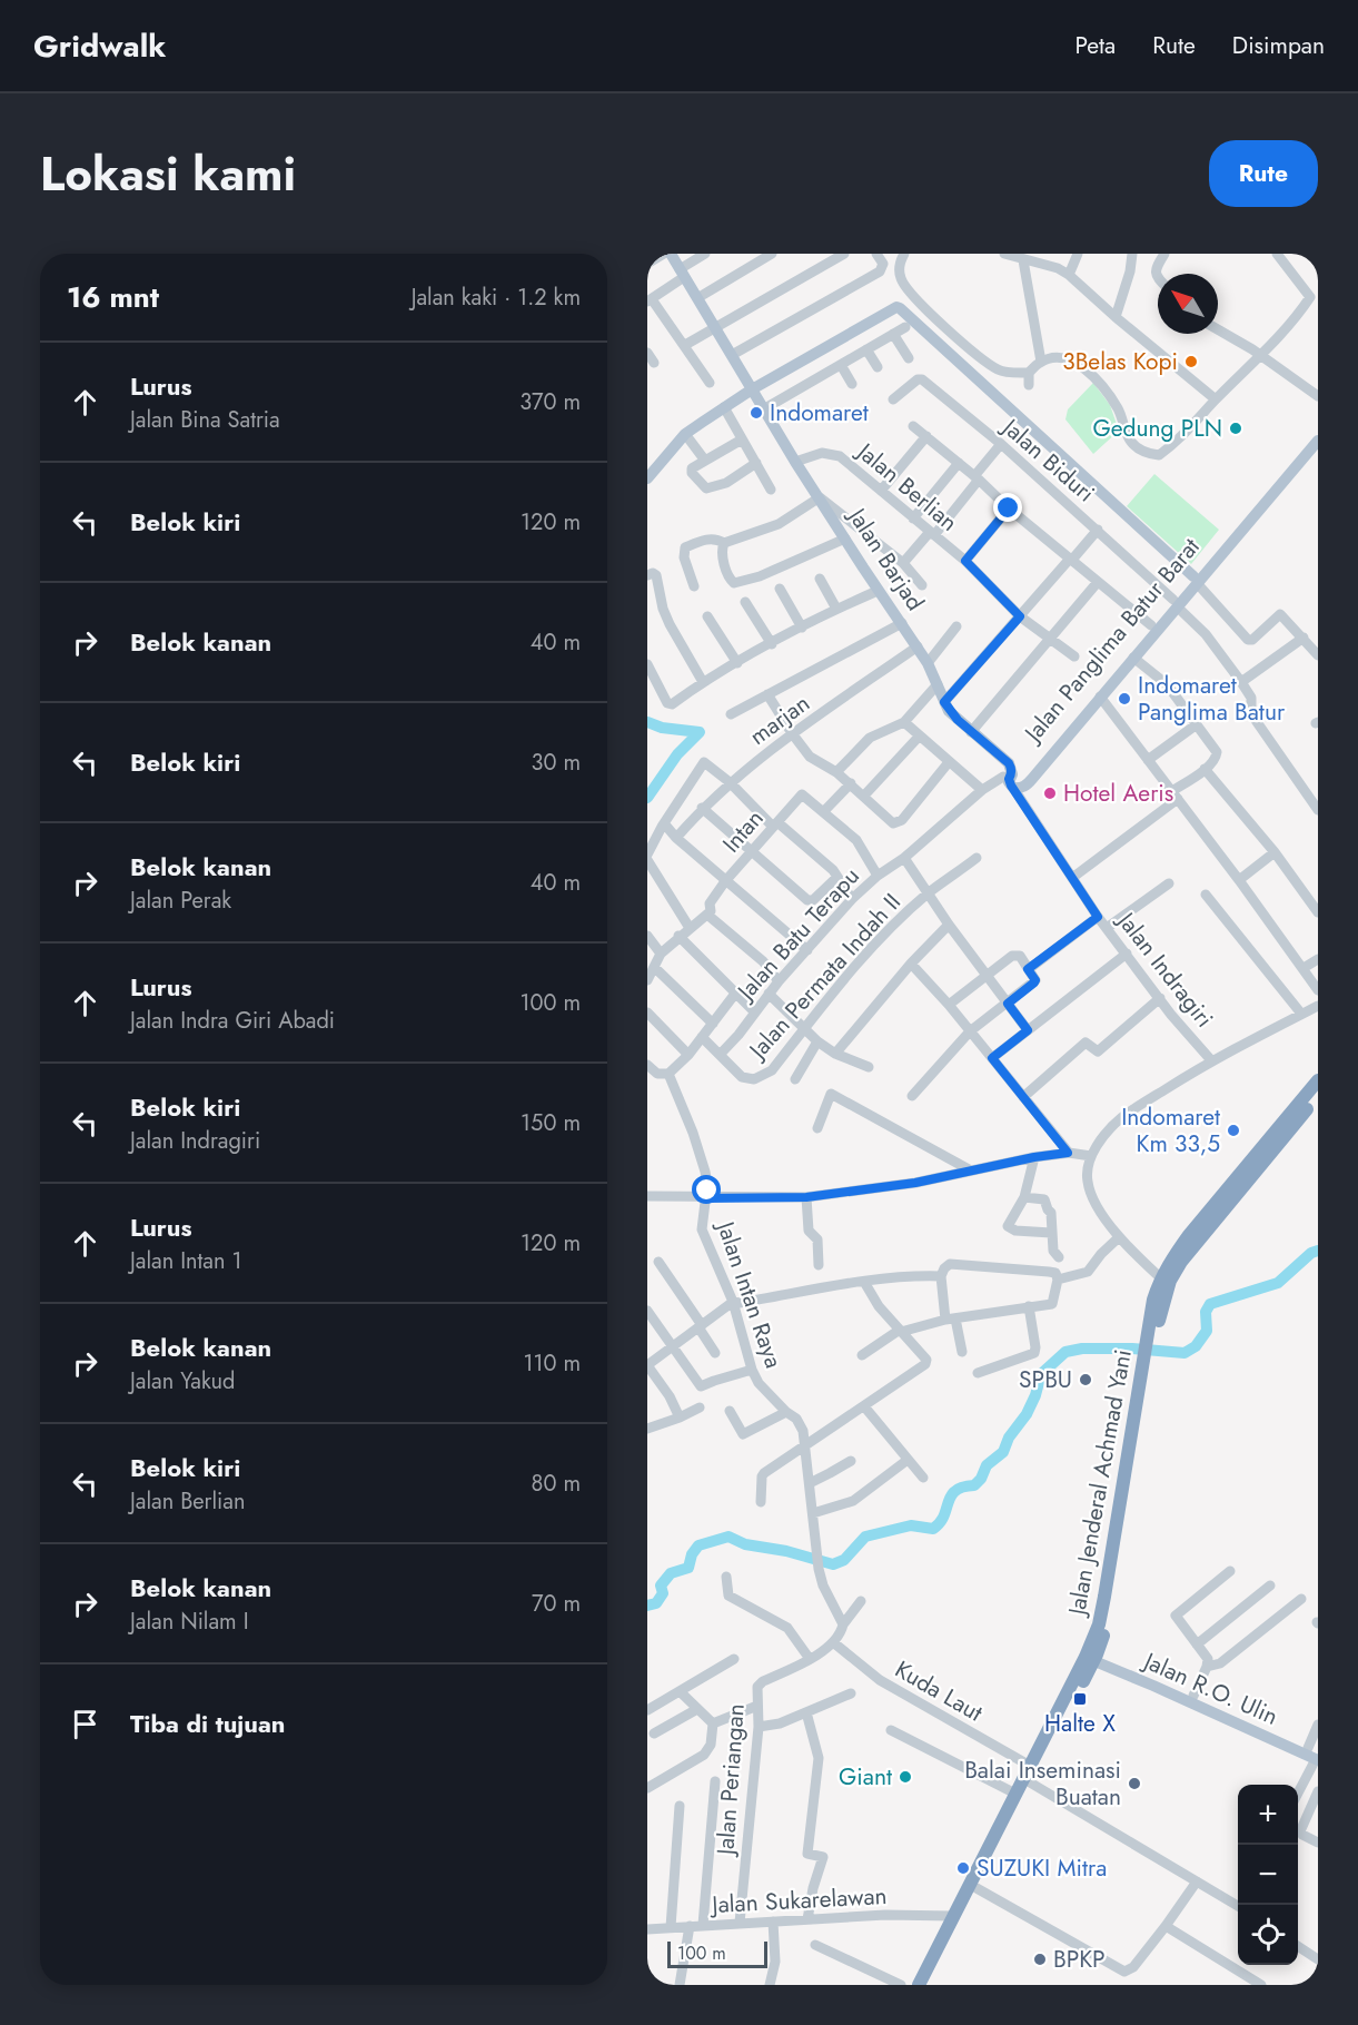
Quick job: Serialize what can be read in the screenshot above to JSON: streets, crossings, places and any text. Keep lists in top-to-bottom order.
{
  "streets": {
    "highway": ["Jalan Jenderal Achmad Yani"],
    "main road": ["Jalan Barjad", "Jalan Panglima Batur Barat", "Jalan R.O. Ulin"],
    "street": [
      "Jalan Biduri",
      "Jalan Berlian",
      "marjan",
      "Intan",
      "Jalan Batu Terapu",
      "Jalan Indragiri",
      "Jalan Permata Indah II",
      "Jalan Intan Raya",
      "Kuda Laut",
      "Jalan Periangan",
      "Jalan Sukarelawan"
    ]
  },
  "crossings": [
    ["Jalan Biduri", "Jalan Panglima Batur Barat"],
    ["Jalan Berlian", "Jalan Barjad"],
    ["Jalan Barjad", "marjan"],
    ["Jalan Panglima Batur Barat", "Jalan Batu Terapu"],
    ["Jalan Panglima Batur Barat", "Jalan Indragiri"],
    ["Intan", "Jalan Batu Terapu"],
    ["Jalan Batu Terapu", "Jalan Indragiri"],
    ["Jalan Batu Terapu", "Jalan Permata Indah II"],
    ["Jalan Jenderal Achmad Yani", "Jalan R.O. Ulin"],
    ["Jalan Jenderal Achmad Yani", "Kuda Laut"],
    ["Jalan Jenderal Achmad Yani", "Jalan Sukarelawan"],
    ["Kuda Laut", "Jalan Periangan"],
    ["Jalan Periangan", "Jalan Sukarelawan"]
  ],
  "places": {
    "other": [
      "3Belas Kopi",
      "Indomaret",
      "Gedung PLN",
      "Indomaret Panglima Batur",
      "Hotel Aeris",
      "Indomaret Km 33,5",
      "SPBU",
      "Giant",
      "Balai Inseminasi Buatan",
      "SUZUKI Mitra",
      "BPKP"
    ],
    "transit": ["Halte X"]
  },
  "scale_bar": "100 m",
  "north": "top left",
  "page": {
    "header": "Gridwalk",
    "nav": ["Peta", "Rute", "Disimpan"],
    "title": "Lokasi kami",
    "buttons": "Rute",
    "heading": ["16 mnt", "Jalan kaki · 1.2 km"],
    "list": [
      ["Lurus", "Jalan Bina Satria", "370 m"],
      ["Belok kiri", "120 m"],
      ["Belok kanan", "40 m"],
      ["Belok kiri", "30 m"],
      ["Belok kanan", "Jalan Perak", "40 m"],
      ["Lurus", "Jalan Indra Giri Abadi", "100 m"],
      ["Belok kiri", "Jalan Indragiri", "150 m"],
      ["Lurus", "Jalan Intan 1", "120 m"],
      ["Belok kanan", "Jalan Yakud", "110 m"],
      ["Belok kiri", "Jalan Berlian", "80 m"],
      ["Belok kanan", "Jalan Nilam I", "70 m"],
      "Tiba di tujuan"
    ],
    "map_buttons": ["+", "−"],
    "scale": "100 m"
  }
}
